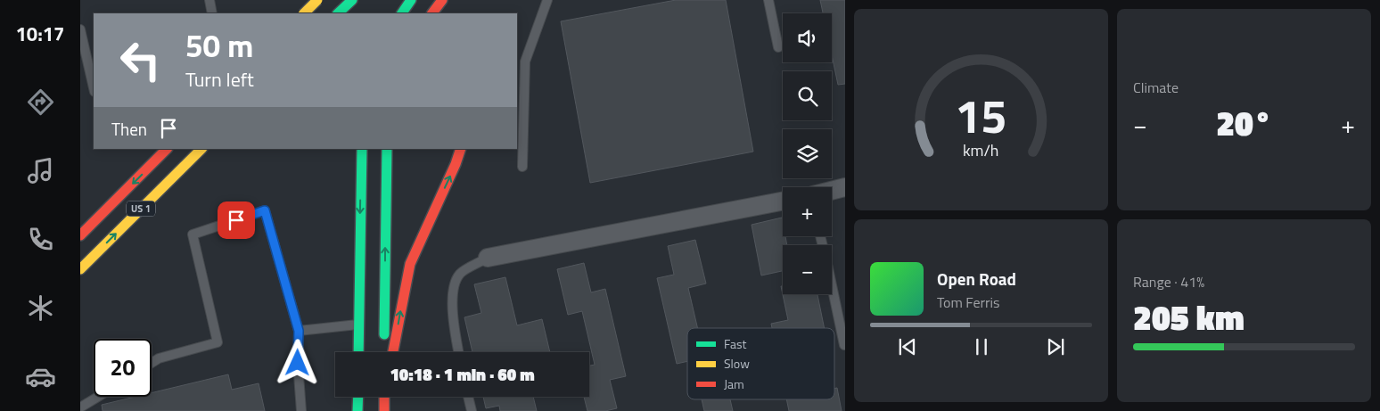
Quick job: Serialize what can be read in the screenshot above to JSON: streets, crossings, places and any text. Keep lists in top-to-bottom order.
{
  "streets": {
    "highway": ["US 1"]
  },
  "legend": ["Fast", "Slow", "Jam"],
  "page": {
    "tabs": "10:17",
    "tile": [
      "Climate",
      ["Range · 41%", "205 km"]
    ],
    "map_buttons": ["+", "−"],
    "turn": ["50 m", "Turn left"],
    "heat": ["−", "20°", "+"],
    "then": "Then",
    "song": ["Open Road", "Tom Ferris"],
    "limit": "20",
    "trip": "10:18 · 1 min · 60 m",
    "gauge": ["15", "km/h"]
  }
}
